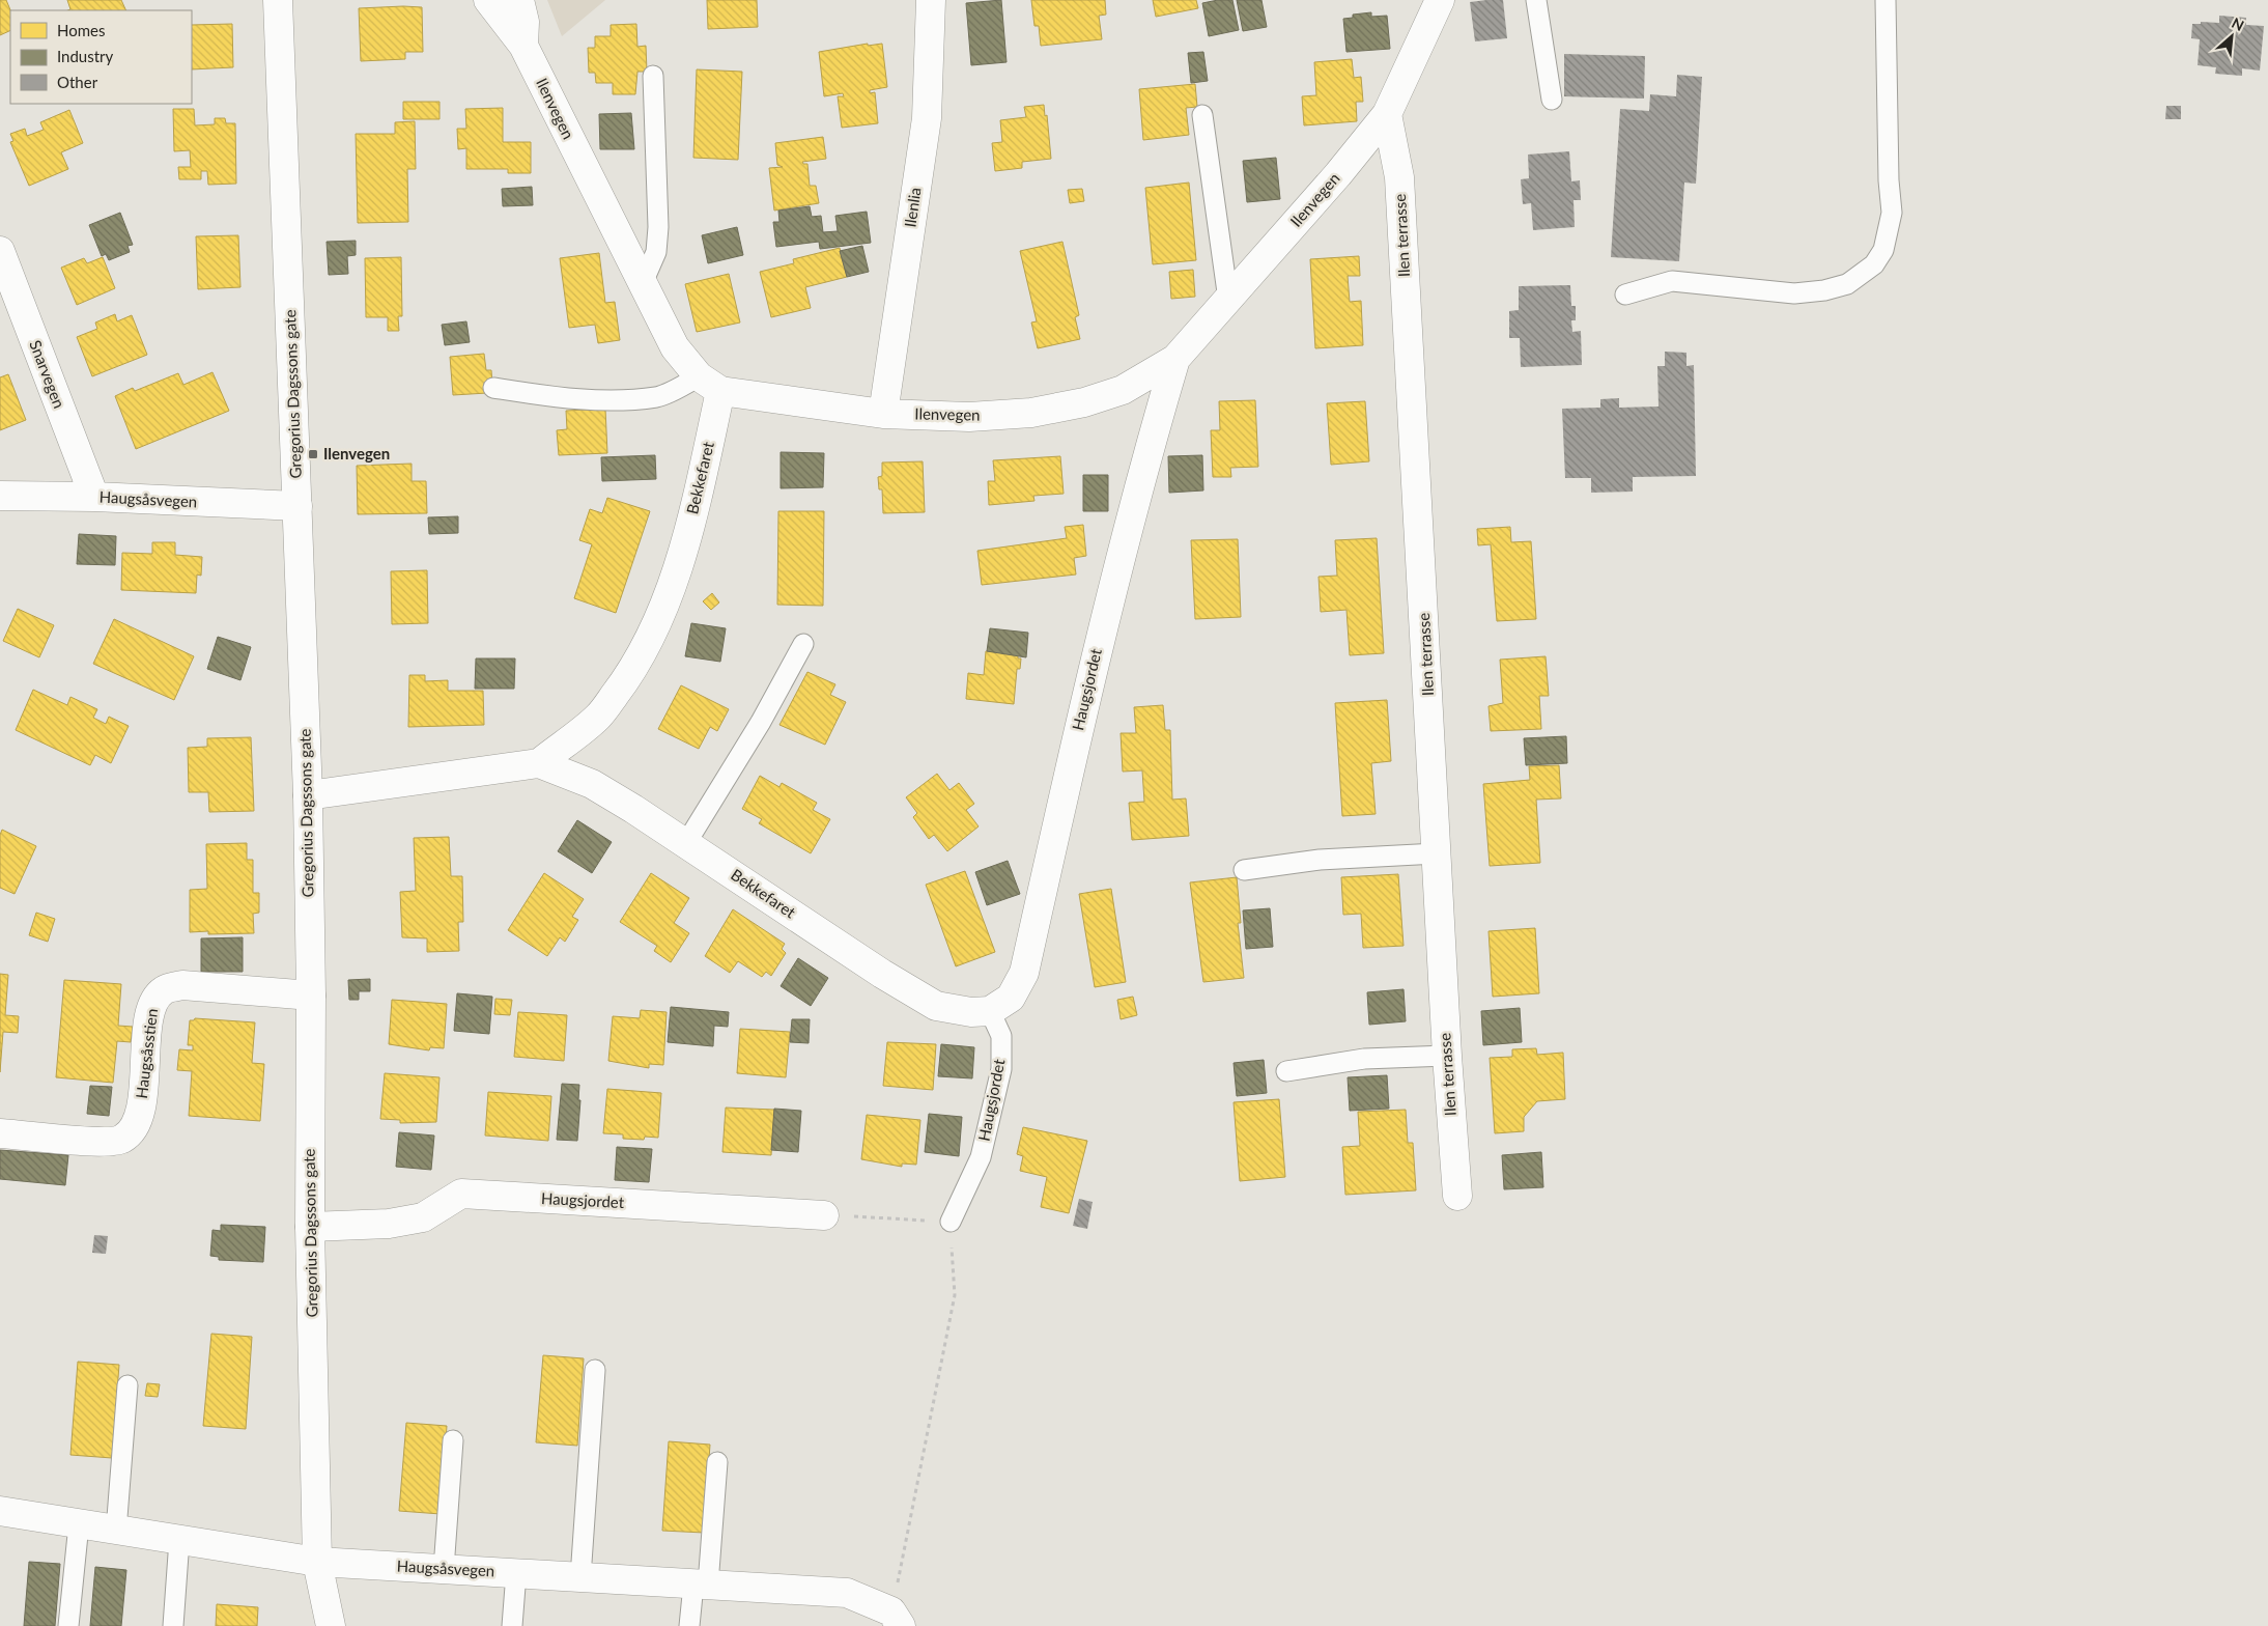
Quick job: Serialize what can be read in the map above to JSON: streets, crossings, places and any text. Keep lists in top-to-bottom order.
{
  "streets": {
    "street": [
      "Ilenvegen",
      "Ilenlia",
      "Ilen terrasse",
      "Snarvegen",
      "Gregorius Dagssons gate",
      "Bekkefaret",
      "Haugsåsvegen",
      "Haugsjordet",
      "Haugsåsstien"
    ]
  },
  "crossings": [
    ["Ilenvegen", "Ilenlia"],
    ["Ilenvegen", "Ilen terrasse"],
    ["Ilenvegen", "Bekkefaret"],
    ["Ilenvegen", "Haugsjordet"],
    ["Snarvegen", "Haugsåsvegen"],
    ["Gregorius Dagssons gate", "Bekkefaret"],
    ["Gregorius Dagssons gate", "Haugsåsvegen"],
    ["Gregorius Dagssons gate", "Haugsjordet"],
    ["Gregorius Dagssons gate", "Haugsåsstien"],
    ["Bekkefaret", "Haugsjordet"]
  ],
  "places": {
    "transit": ["Ilenvegen"]
  },
  "legend": ["Homes", "Industry", "Other"],
  "north": "top right"
}
